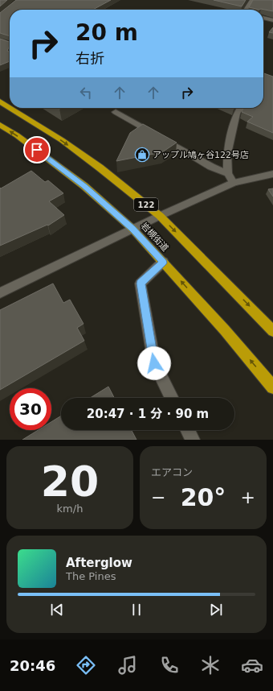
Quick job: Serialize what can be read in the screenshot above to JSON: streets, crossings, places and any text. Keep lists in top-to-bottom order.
{
  "streets": {
    "highway": ["122", "岩槻街道"]
  },
  "places": {
    "shop": ["アップル鳩ヶ谷122号店"]
  },
  "page": {
    "turn": ["20 m", "右折"],
    "limit": "30",
    "trip": "20:47 · 1 分 · 90 m",
    "tile": [
      ["20", "km/h"],
      "エアコン"
    ],
    "heat": ["−", "20°", "+"],
    "song": ["Afterglow", "The Pines"],
    "tabs": "20:46"
  }
}
